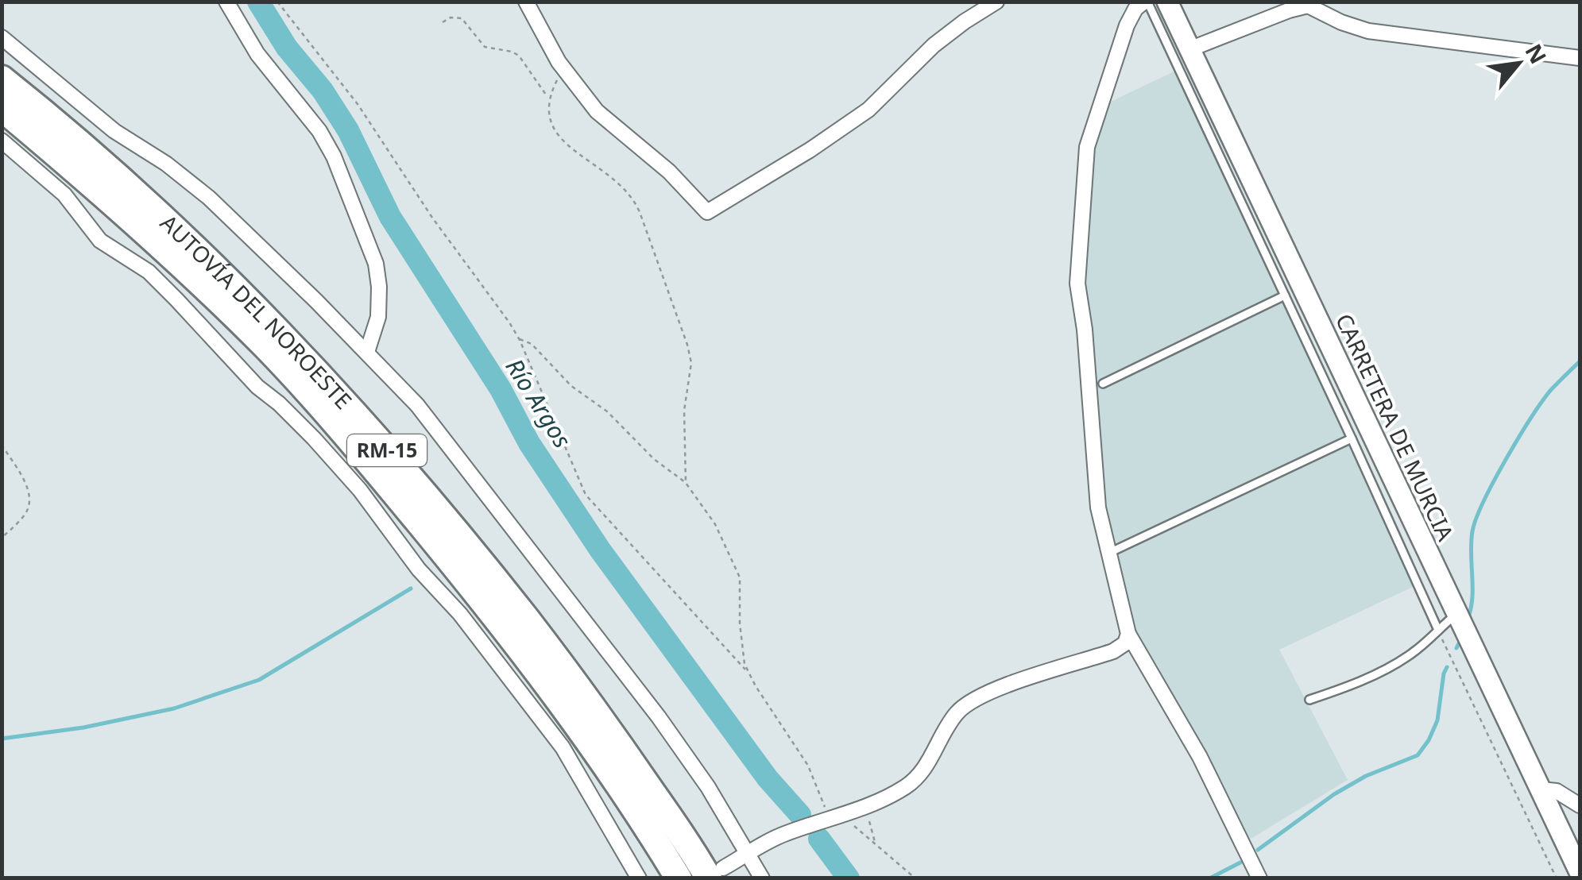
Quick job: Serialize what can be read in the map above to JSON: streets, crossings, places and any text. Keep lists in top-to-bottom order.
{
  "streets": {
    "highway": ["AUTOVÍA DEL NOROESTE", "RM-15"],
    "main road": ["CARRETERA DE MURCIA"]
  },
  "water": ["Río Argos"],
  "north": "top right"
}
